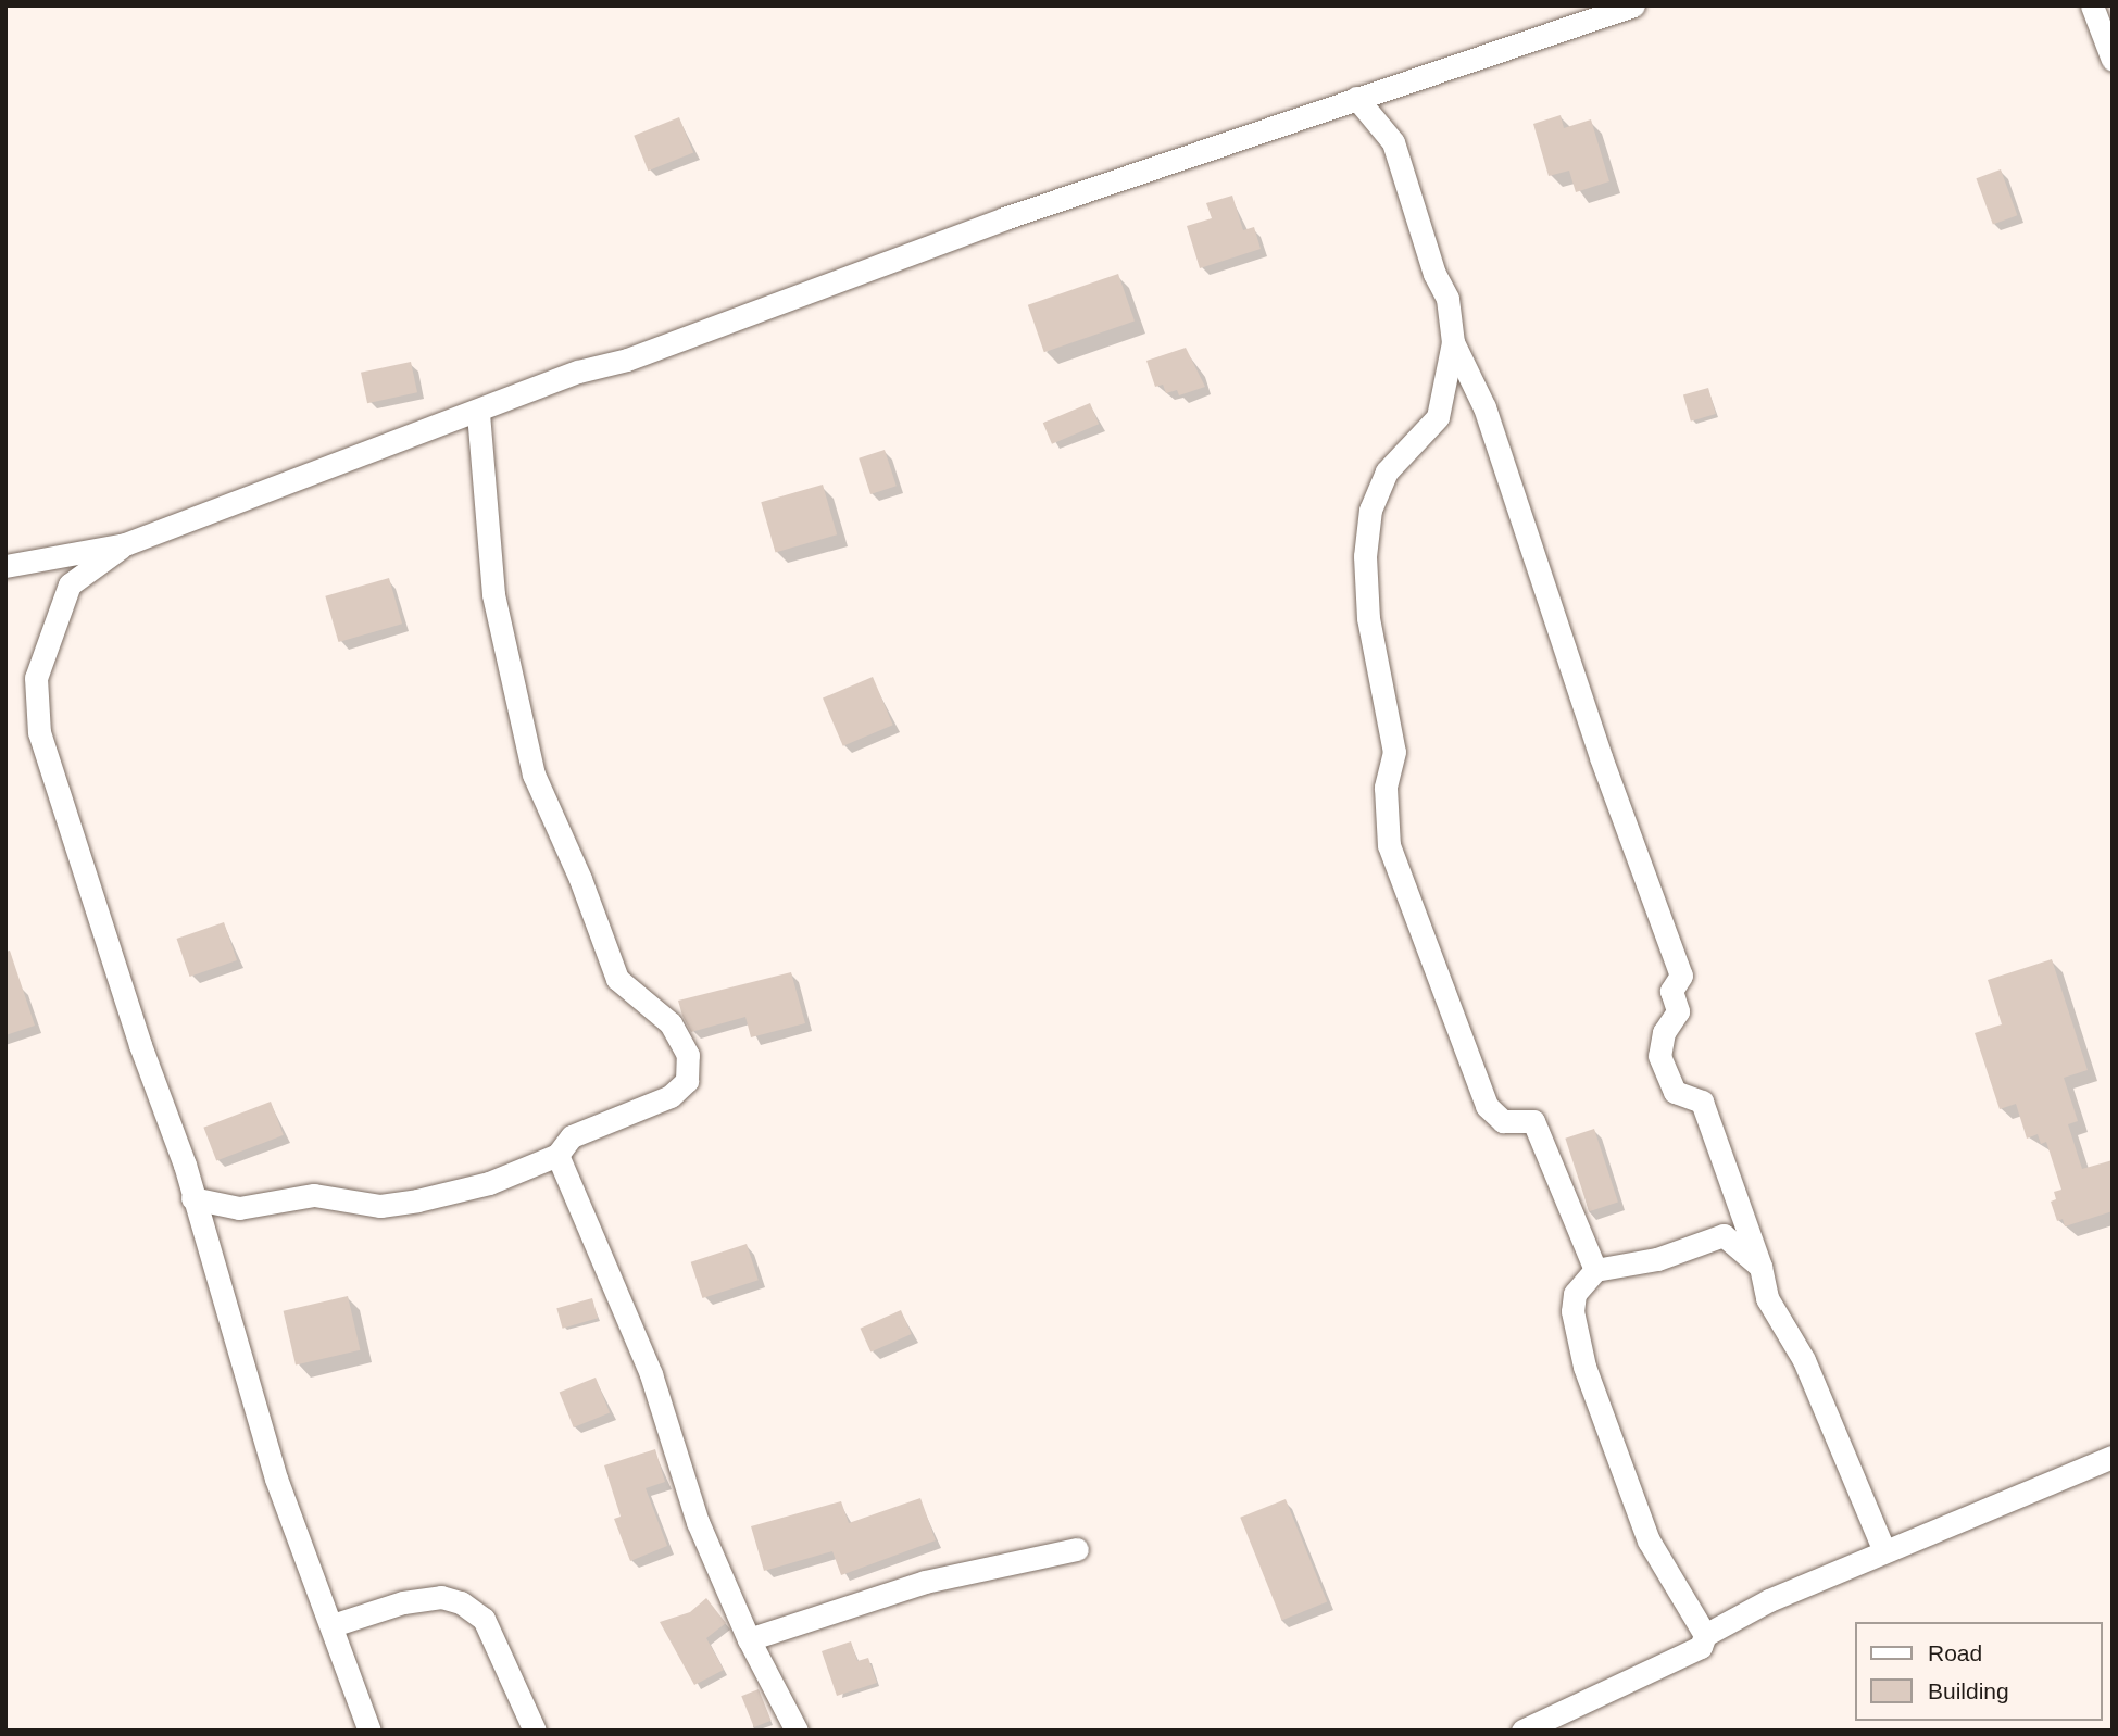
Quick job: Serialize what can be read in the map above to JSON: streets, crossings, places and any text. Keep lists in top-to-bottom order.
{
  "legend": ["Road", "Building"]
}
